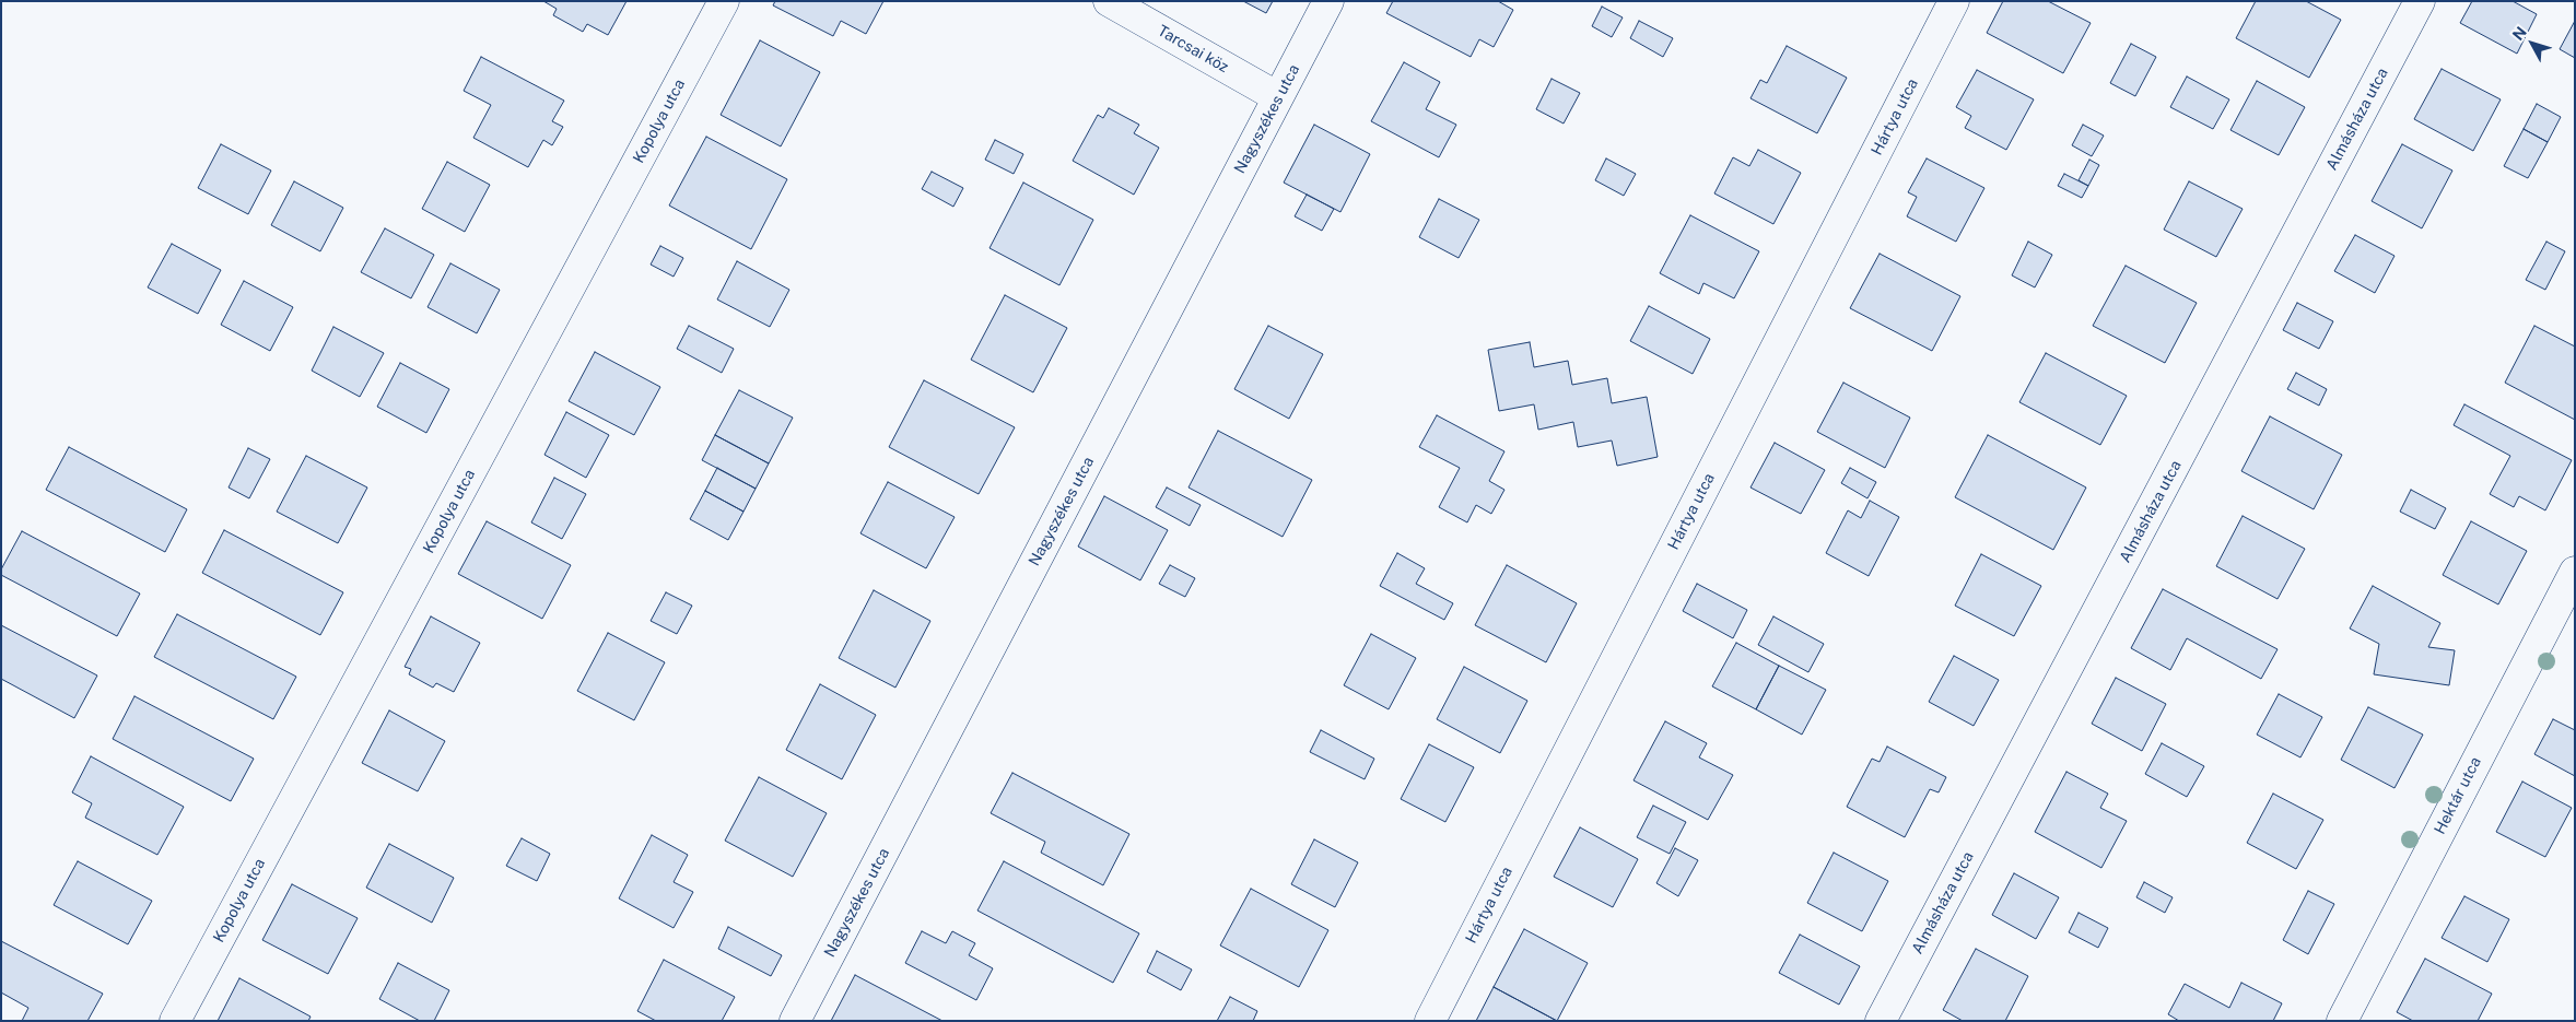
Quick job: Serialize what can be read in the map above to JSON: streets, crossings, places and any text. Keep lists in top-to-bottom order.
{
  "streets": {
    "street": [
      "Tarcsai köz",
      "Hártya utca",
      "Nagyszékes utca",
      "Almásháza utca",
      "Kopolya utca",
      "Hektár utca"
    ]
  },
  "crossings": [
    ["Tarcsai köz", "Nagyszékes utca"]
  ],
  "north": "top left"
}
